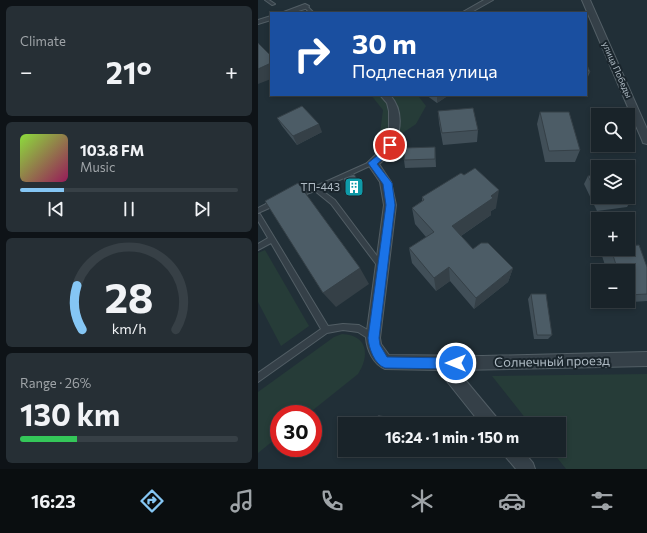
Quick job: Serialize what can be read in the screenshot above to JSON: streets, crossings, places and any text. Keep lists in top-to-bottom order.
{
  "streets": {
    "street": ["улица Победы", "Солнечный проезд"]
  },
  "places": {
    "building": ["ТП-443"]
  },
  "page": {
    "tile": [
      "Climate",
      ["Range · 26%", "130 km"]
    ],
    "turn": ["30 m", "Подлесная улица"],
    "heat": ["−", "21°", "+"],
    "map_buttons": ["+", "−"],
    "song": ["103.8 FM", "Music"],
    "limit": "30",
    "trip": "16:24 · 1 min · 150 m",
    "tabs": "16:23",
    "gauge": ["28", "km/h"]
  }
}
